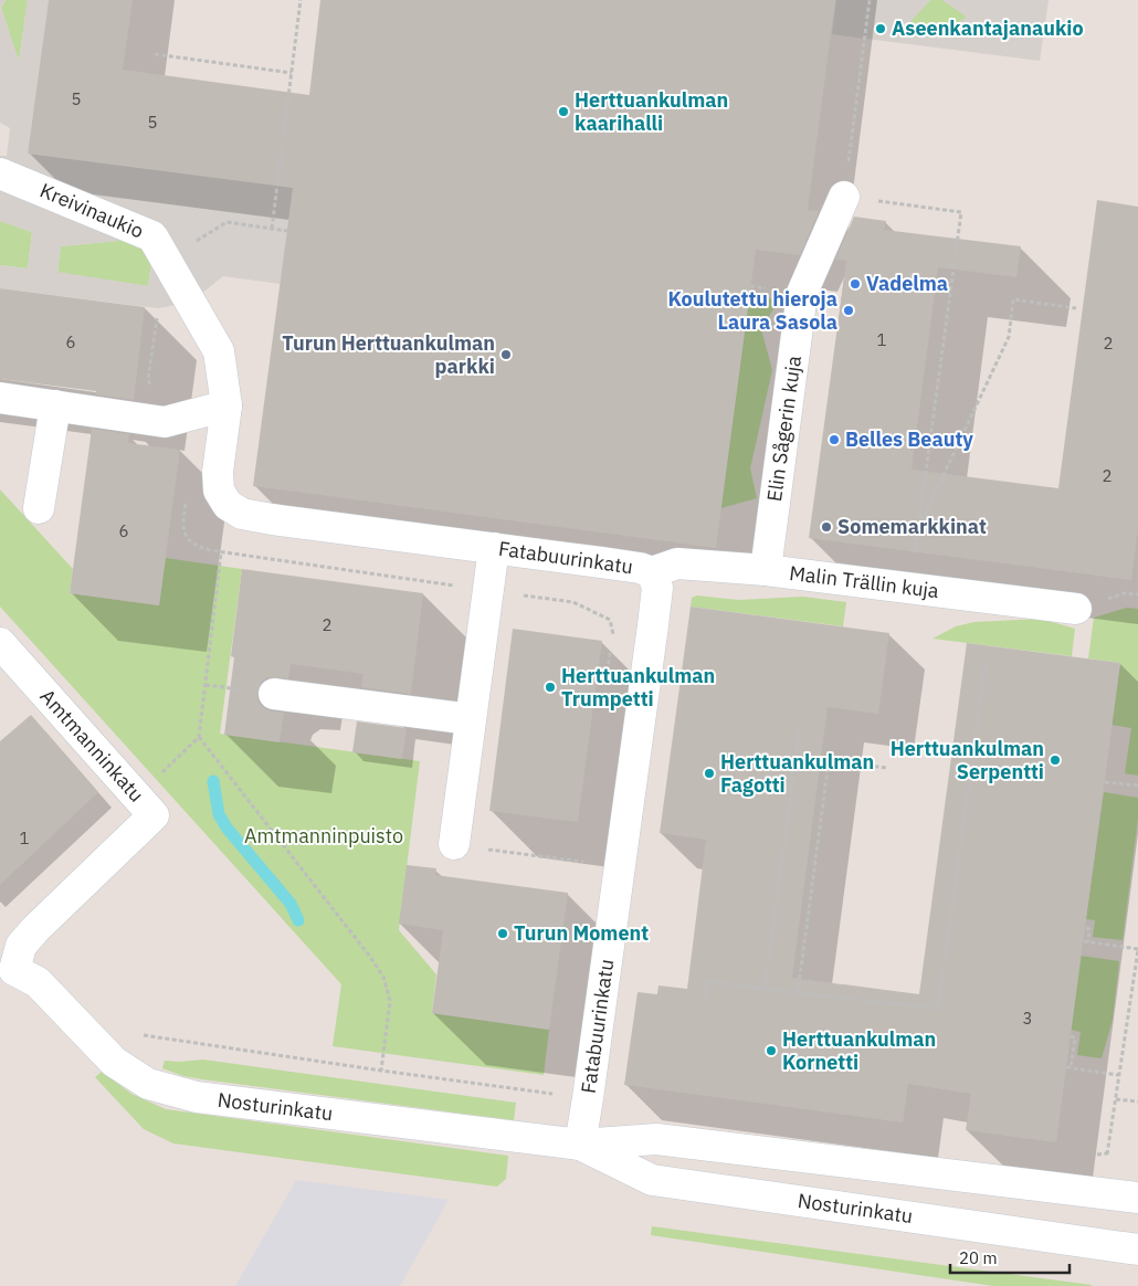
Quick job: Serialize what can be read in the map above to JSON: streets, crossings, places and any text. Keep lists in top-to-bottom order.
{
  "streets": {
    "street": [
      "Kreivinaukio",
      "Elin Sågerin kuja",
      "Fatabuurinkatu",
      "Malin Trällin kuja",
      "Amtmanninkatu",
      "Nosturinkatu"
    ]
  },
  "crossings": [
    ["Kreivinaukio", "Fatabuurinkatu"],
    ["Elin Sågerin kuja", "Malin Trällin kuja"],
    ["Fatabuurinkatu", "Malin Trällin kuja"],
    ["Fatabuurinkatu", "Nosturinkatu"],
    ["Amtmanninkatu", "Nosturinkatu"]
  ],
  "parks": ["Amtmanninpuisto"],
  "places": [
    "Aseenkantajanaukio",
    "Herttuankulman kaarihalli",
    "Vadelma",
    "Koulutettu hieroja Laura Sasola",
    "Turun Herttuankulman parkki",
    "Belles Beauty",
    "Somemarkkinat",
    "Herttuankulman Trumpetti",
    "Herttuankulman Serpentti",
    "Herttuankulman Fagotti",
    "Turun Moment",
    "Herttuankulman Kornetti"
  ],
  "house_numbers": [
    "5",
    "5",
    "1",
    "6",
    "2",
    "2",
    "6",
    "2",
    "1",
    "3"
  ],
  "scale_bar": "20 m"
}
